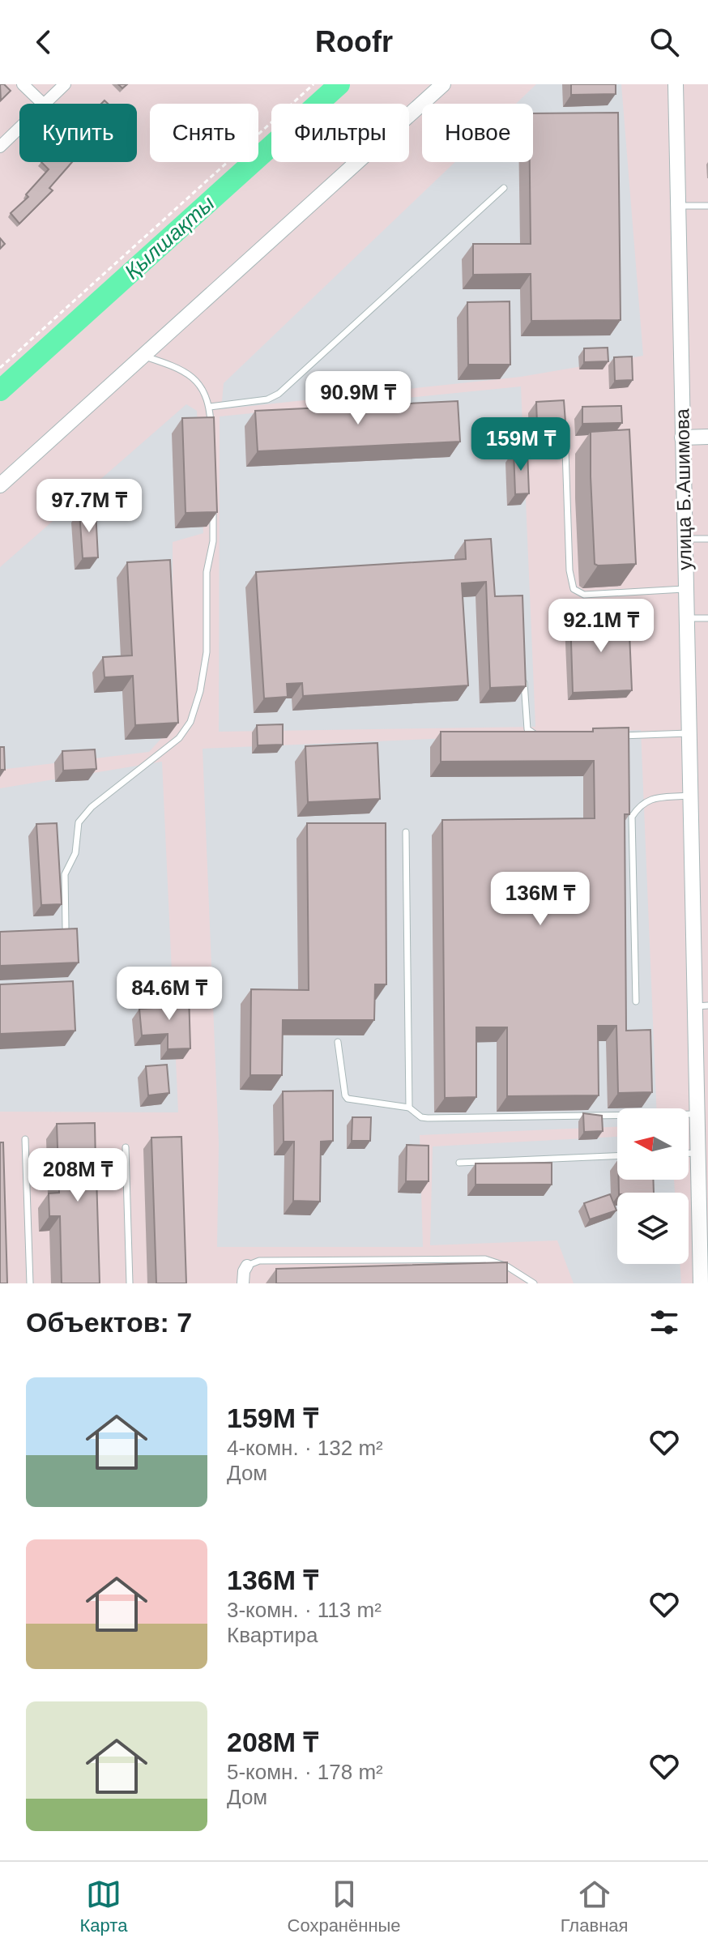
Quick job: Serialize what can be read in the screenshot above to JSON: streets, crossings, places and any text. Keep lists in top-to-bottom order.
{
  "streets": {
    "street": ["улица Б.Ашимова"]
  },
  "water": ["Қылшақты"],
  "north": "left",
  "page": {
    "header": "Roofr",
    "chip": [
      "Купить",
      "Снять",
      "Фильтры",
      "Новое"
    ],
    "price": [
      "90.9M ₸",
      "159M ₸",
      "97.7M ₸",
      "92.1M ₸",
      "136M ₸",
      "84.6M ₸",
      "208M ₸"
    ],
    "heading": "Объектов: 7",
    "list": [
      {
        "name": "159M ₸",
        "note": "4-комн. · 132 m² · Дом"
      },
      {
        "name": "136M ₸",
        "note": "3-комн. · 113 m² · Квартира"
      },
      {
        "name": "208M ₸",
        "note": "5-комн. · 178 m² · Дом"
      }
    ],
    "tabs": ["Карта", "Сохранённые", "Главная"]
  }
}
